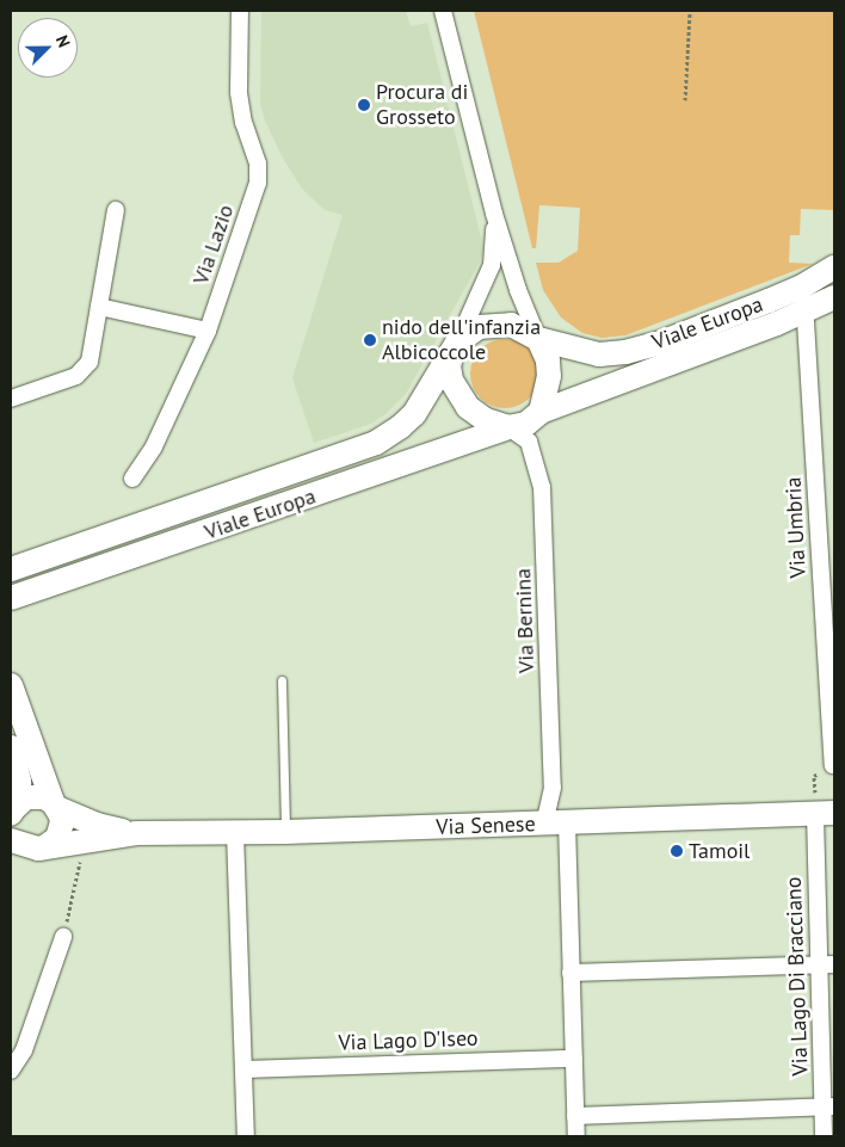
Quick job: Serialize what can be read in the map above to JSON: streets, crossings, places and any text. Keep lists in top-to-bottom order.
{
  "streets": {
    "street": [
      "Via Lazio",
      "Viale Europa",
      "Via Umbria",
      "Via Bernina",
      "Via Senese",
      "Via Lago Di Bracciano",
      "Via Lago D'Iseo"
    ]
  },
  "crossings": [
    ["Viale Europa", "Via Umbria"],
    ["Viale Europa", "Via Bernina"],
    ["Via Bernina", "Via Senese"],
    ["Via Bernina", "Via Lago D'Iseo"],
    ["Via Senese", "Via Lago Di Bracciano"]
  ],
  "places": ["Procura di Grosseto", "nido dell'infanzia Albicoccole", "Tamoil"],
  "north": "top right"
}
